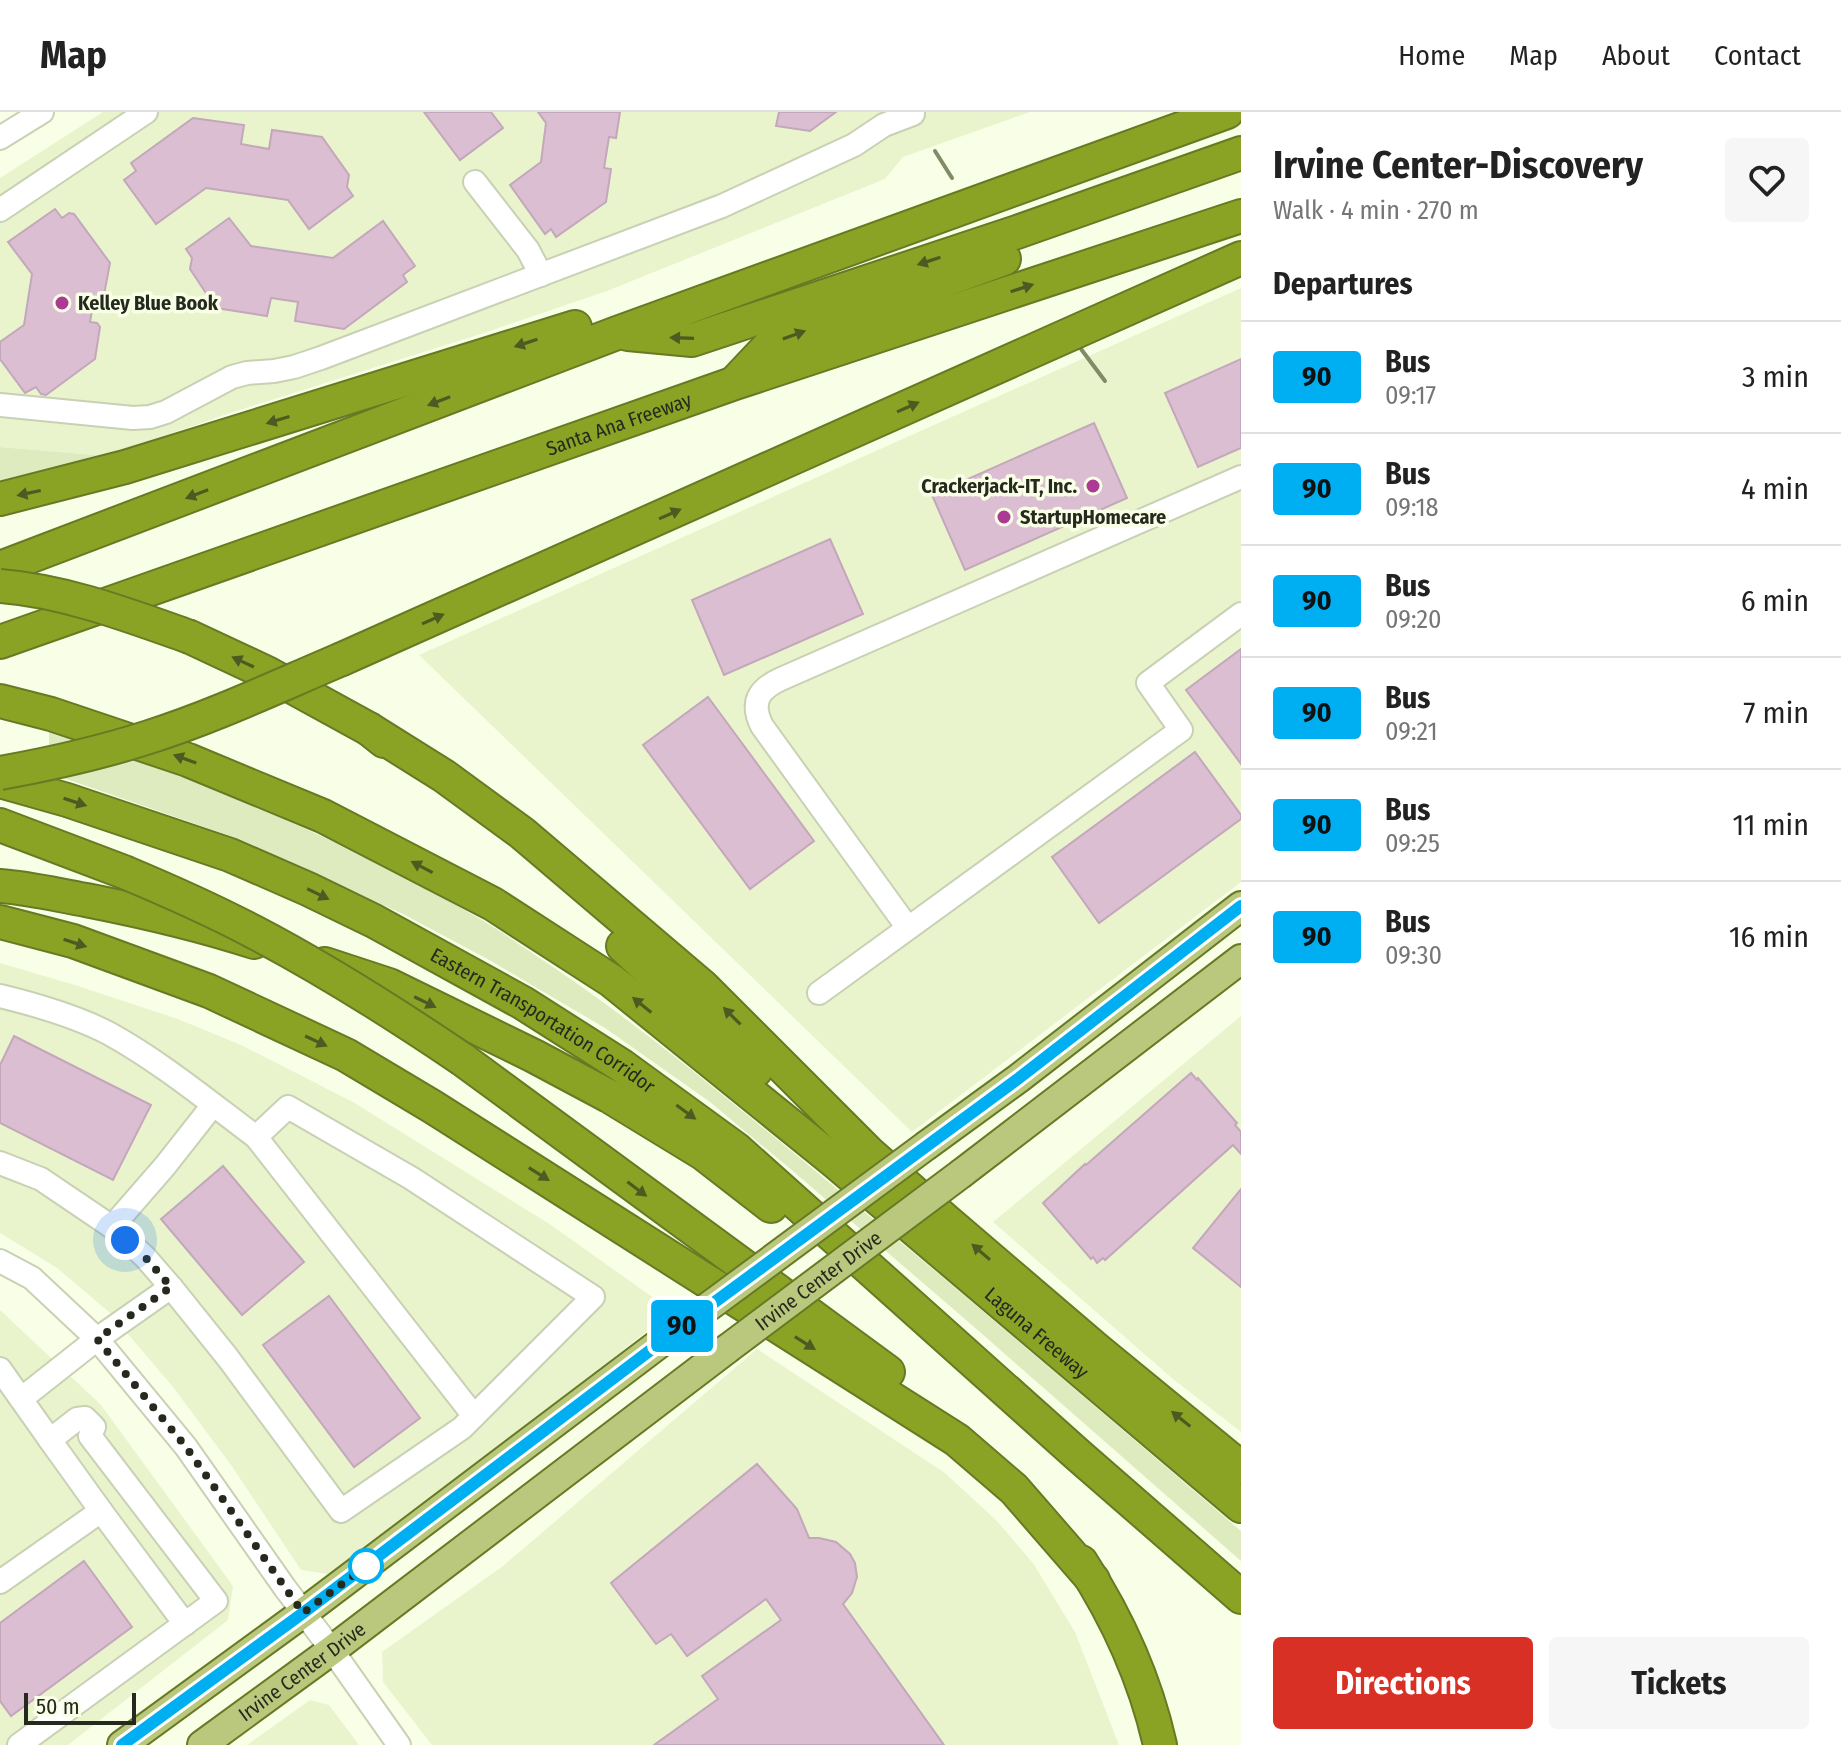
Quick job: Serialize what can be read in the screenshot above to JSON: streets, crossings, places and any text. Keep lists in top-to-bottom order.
{
  "streets": {
    "highway": ["Santa Ana Freeway", "Eastern Transportation Corridor", "Laguna Freeway"],
    "main road": ["Irvine Center Drive"]
  },
  "places": ["Kelley Blue Book", "Crackerjack-IT, Inc.", "StartupHomecare"],
  "lines": ["bus line 90"],
  "scale_bar": "50 m",
  "page": {
    "header": "Map",
    "nav": [
      "Home",
      "Map",
      "About",
      "Contact"
    ],
    "on_map": "90",
    "heading": [
      ["Irvine Center-Discovery", "Walk · 4 min · 270 m"],
      "Departures"
    ],
    "list": [
      {
        "mark": "90",
        "name": "Bus",
        "note": "09:17",
        "value": "3 min"
      },
      {
        "mark": "90",
        "name": "Bus",
        "note": "09:18",
        "value": "4 min"
      },
      {
        "mark": "90",
        "name": "Bus",
        "note": "09:20",
        "value": "6 min"
      },
      {
        "mark": "90",
        "name": "Bus",
        "note": "09:21",
        "value": "7 min"
      },
      {
        "mark": "90",
        "name": "Bus",
        "note": "09:25",
        "value": "11 min"
      },
      {
        "mark": "90",
        "name": "Bus",
        "note": "09:30",
        "value": "16 min"
      }
    ],
    "buttons": ["Directions", "Tickets"],
    "scale": "50 m"
  }
}
